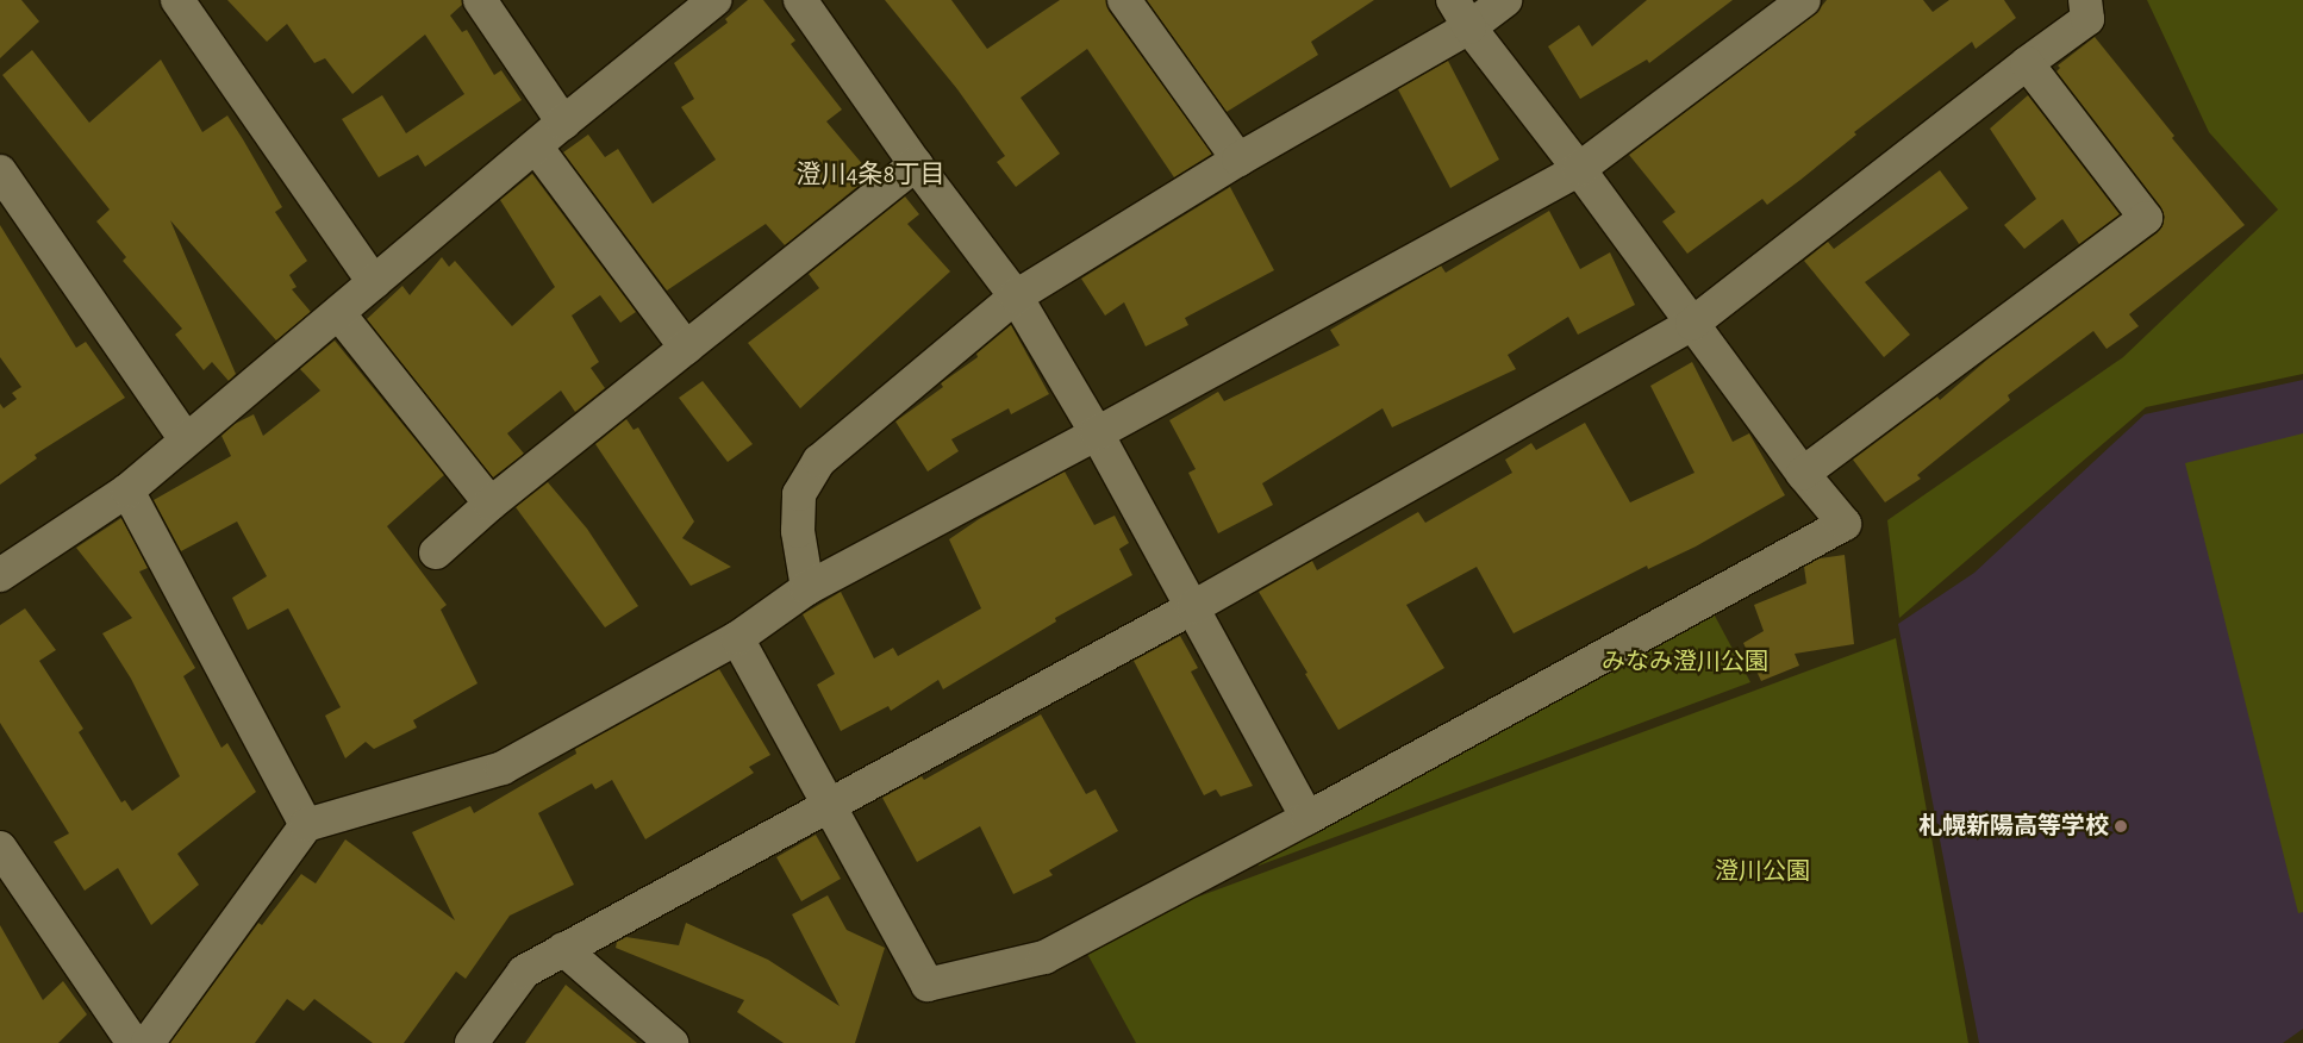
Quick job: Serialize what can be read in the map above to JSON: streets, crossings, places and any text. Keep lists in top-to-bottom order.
{
  "districts": ["澄川4条8丁目"],
  "parks": ["みなみ澄川公園", "澄川公園"],
  "places": ["札幌新陽高等学校"]
}
